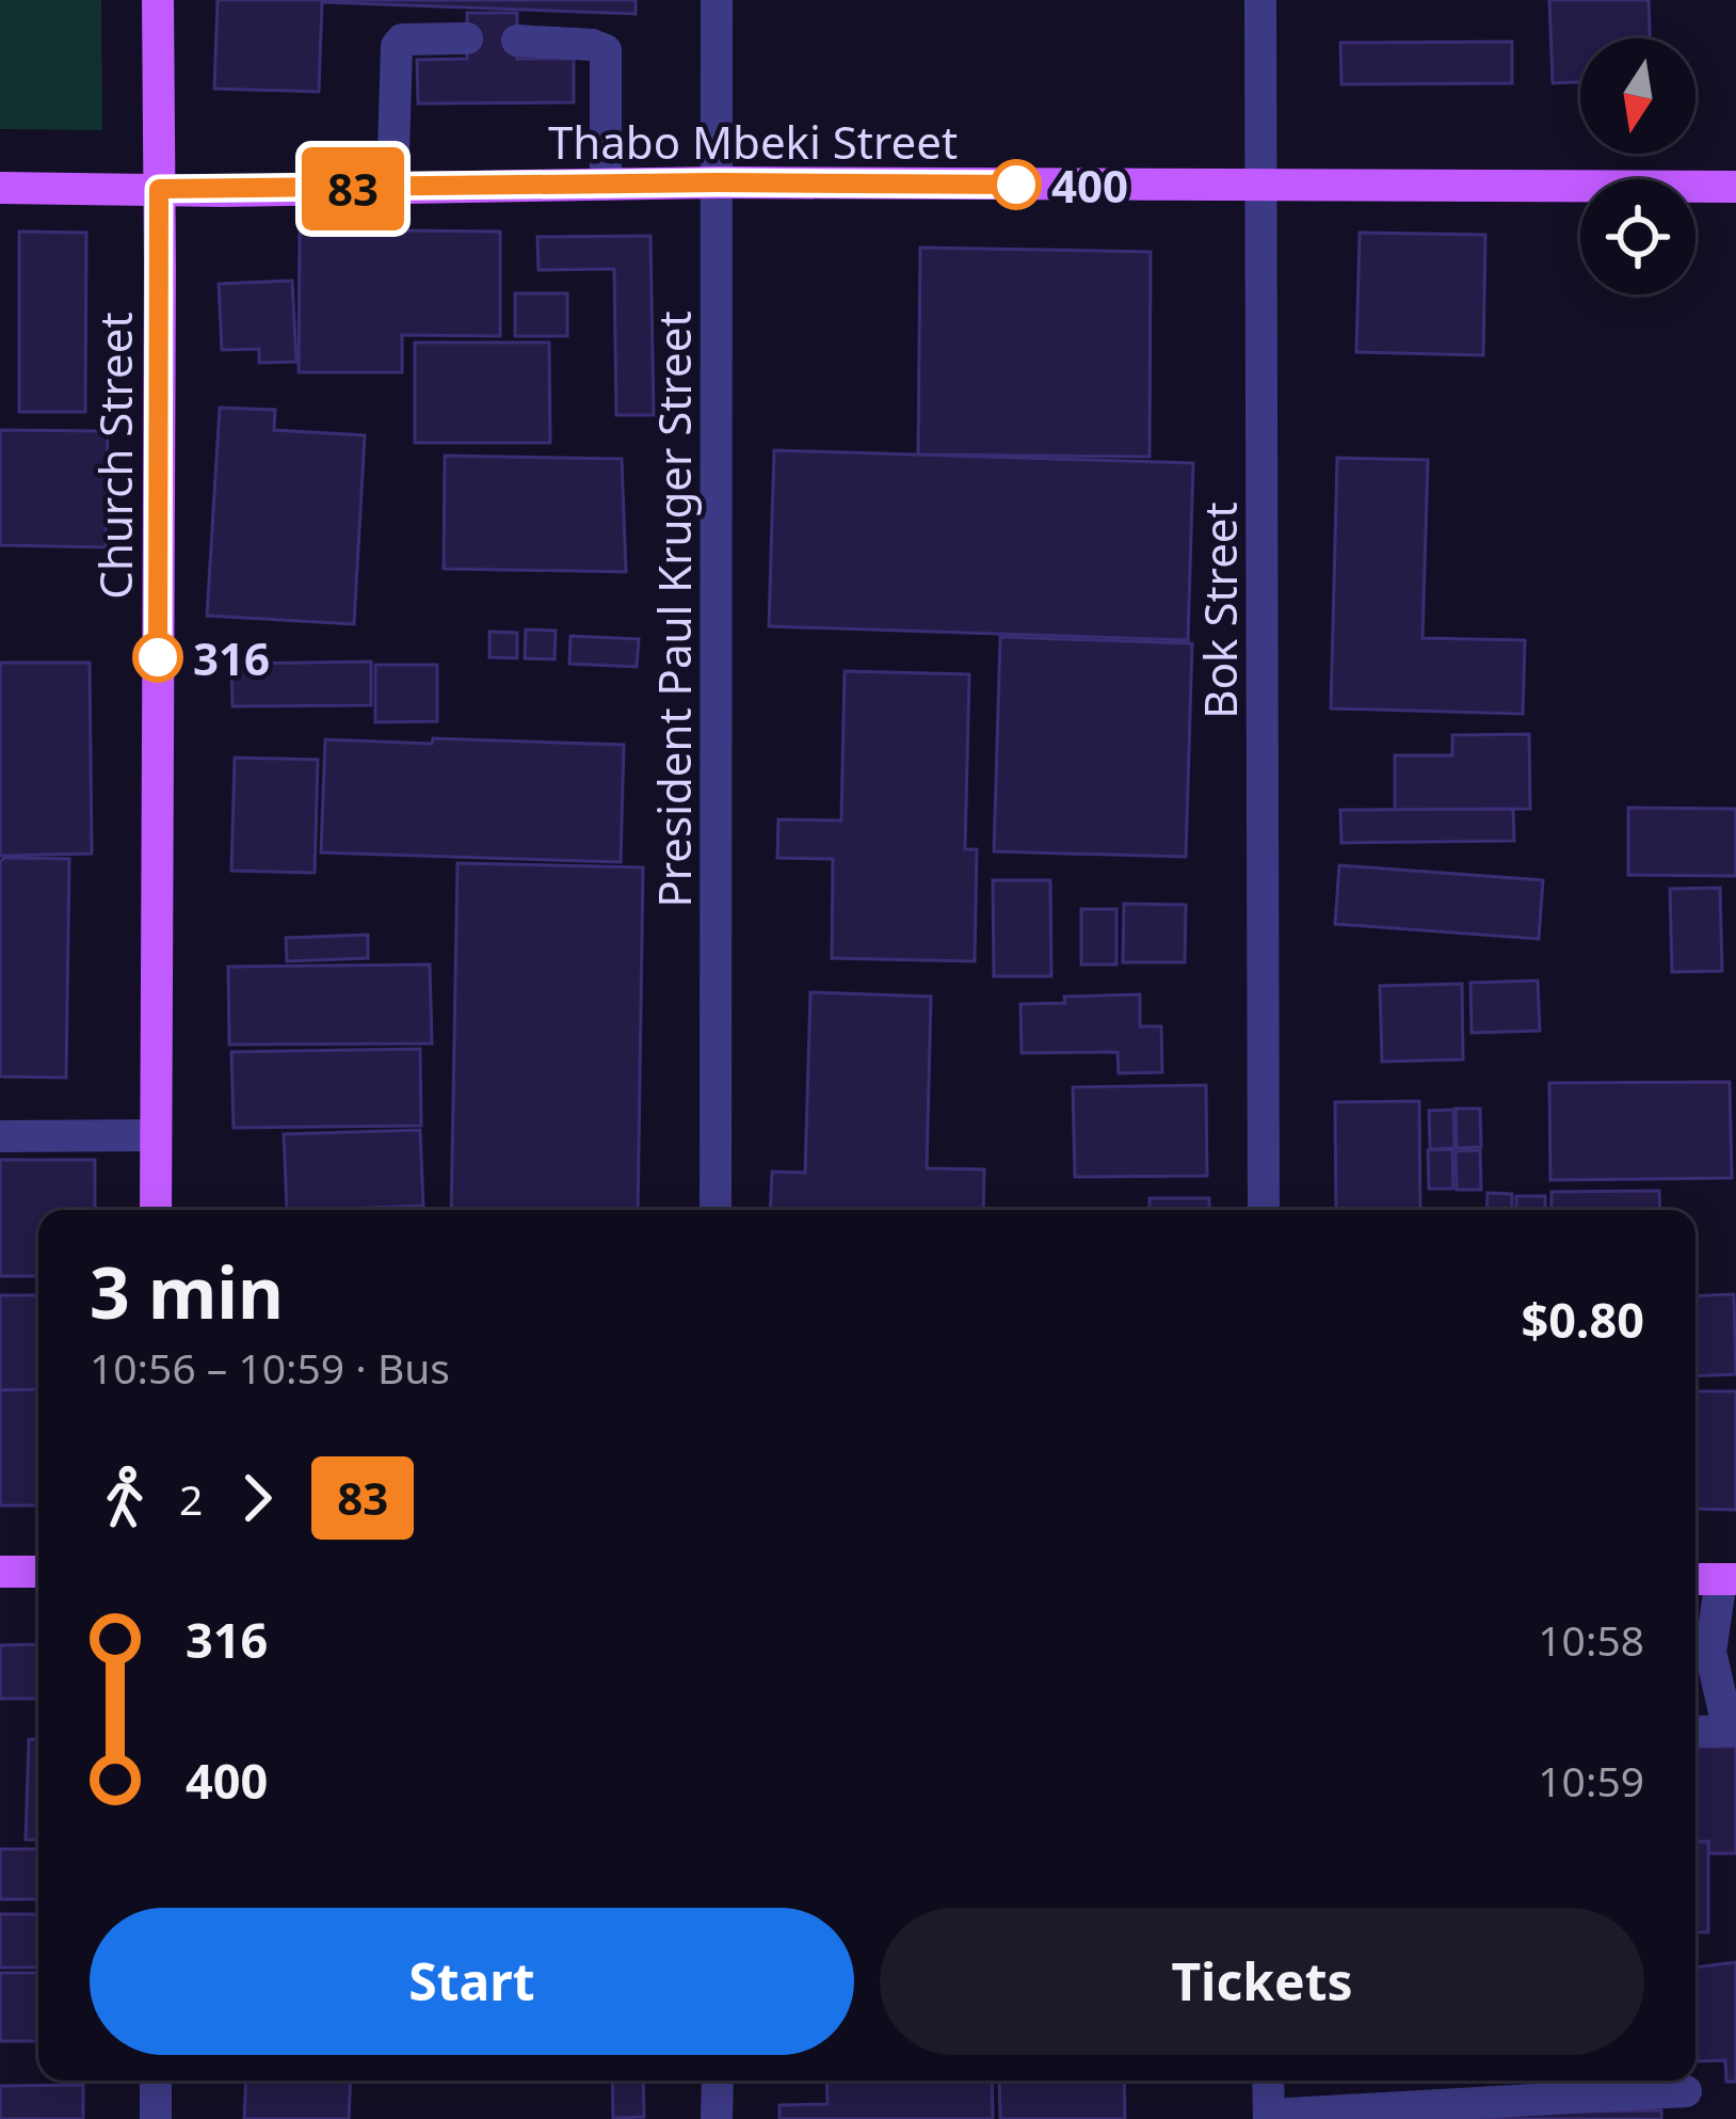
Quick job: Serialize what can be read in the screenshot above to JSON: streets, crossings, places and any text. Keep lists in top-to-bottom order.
{
  "streets": {
    "main road": ["Thabo Mbeki Street", "Church Street"],
    "street": ["President Paul Kruger Street", "Bok Street"]
  },
  "crossings": [
    ["Thabo Mbeki Street", "Church Street"],
    ["Thabo Mbeki Street", "President Paul Kruger Street"],
    ["Thabo Mbeki Street", "Bok Street"]
  ],
  "places": ["400", "316"],
  "lines": ["bus line 83"],
  "north": "bottom",
  "page": {
    "on_map": "83",
    "heading": ["3 min", "10:56 – 10:59 · Bus", "$0.80"],
    "legs": ["2", "83"],
    "list": [
      {
        "name": "316",
        "value": "10:58"
      },
      {
        "name": "400",
        "value": "10:59"
      }
    ],
    "buttons": ["Start", "Tickets"]
  }
}
